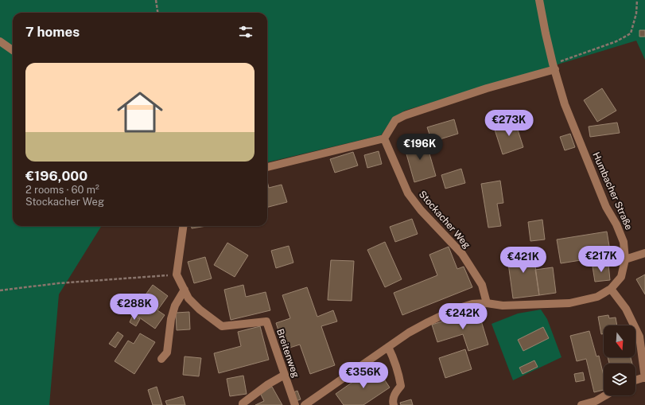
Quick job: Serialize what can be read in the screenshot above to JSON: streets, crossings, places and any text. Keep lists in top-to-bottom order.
{
  "streets": {
    "street": ["Humbacher Straße", "Stockacher Weg", "Breitenweg"]
  },
  "crossings": [
    ["Humbacher Straße", "Stockacher Weg"]
  ],
  "north": "bottom",
  "page": {
    "heading": "7 homes",
    "list": [
      {
        "name": "€196,000",
        "note": "2 rooms · 60 m² · Stockacher Weg"
      }
    ],
    "price": [
      "€273K",
      "€196K",
      "€217K",
      "€421K",
      "€288K",
      "€242K",
      "€356K"
    ]
  }
}
